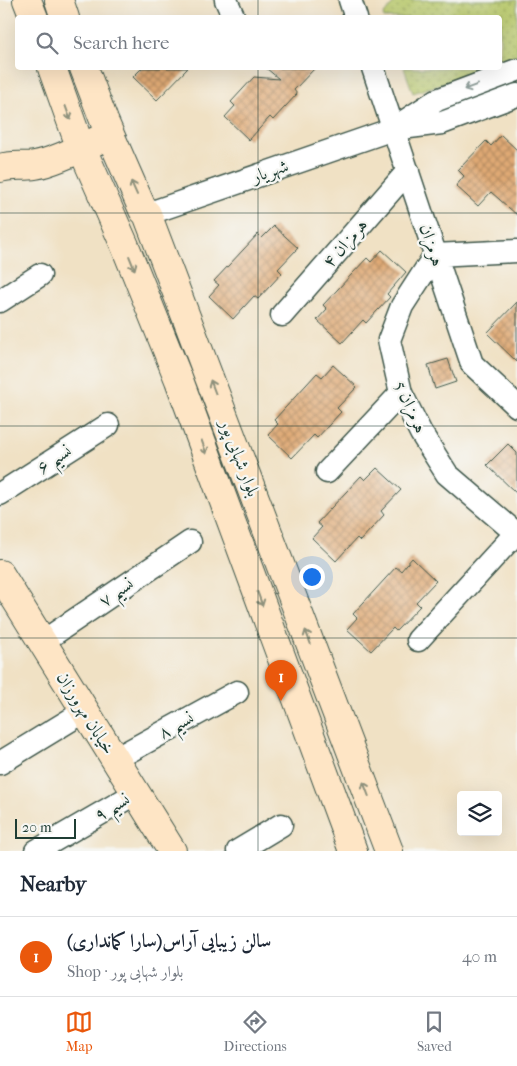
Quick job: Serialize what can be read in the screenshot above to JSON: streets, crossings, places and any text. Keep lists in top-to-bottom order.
{
  "streets": {
    "main road": ["بلوار شهابی پور", "خیابان مهرورزان"],
    "street": [
      "شهریار",
      "هرمزان ۴",
      "هرمزان",
      "هرمزان 5",
      "نسیم ۶",
      "نسیم ۷",
      "نسیم ۸",
      "نسیم ۹"
    ]
  },
  "crossings": [
    ["شهریار", "هرمزان"],
    ["شهریار", "بلوار شهابی پور"],
    ["هرمزان ۴", "هرمزان"],
    ["هرمزان", "هرمزان 5"],
    ["نسیم ۷", "خیابان مهرورزان"],
    ["خیابان مهرورزان", "نسیم ۸"],
    ["خیابان مهرورزان", "نسیم ۹"]
  ],
  "scale_bar": "20 m",
  "page": {
    "search": "Search here",
    "pins": "1",
    "scale": "20 m",
    "heading": "Nearby",
    "list": [
      {
        "mark": "1",
        "name": "سالن زیبایی آراس(سارا کمانداری)",
        "note": "Shop · بلوار شهابی پور",
        "value": "40 m"
      }
    ],
    "nav": ["Map", "Directions", "Saved"]
  }
}
